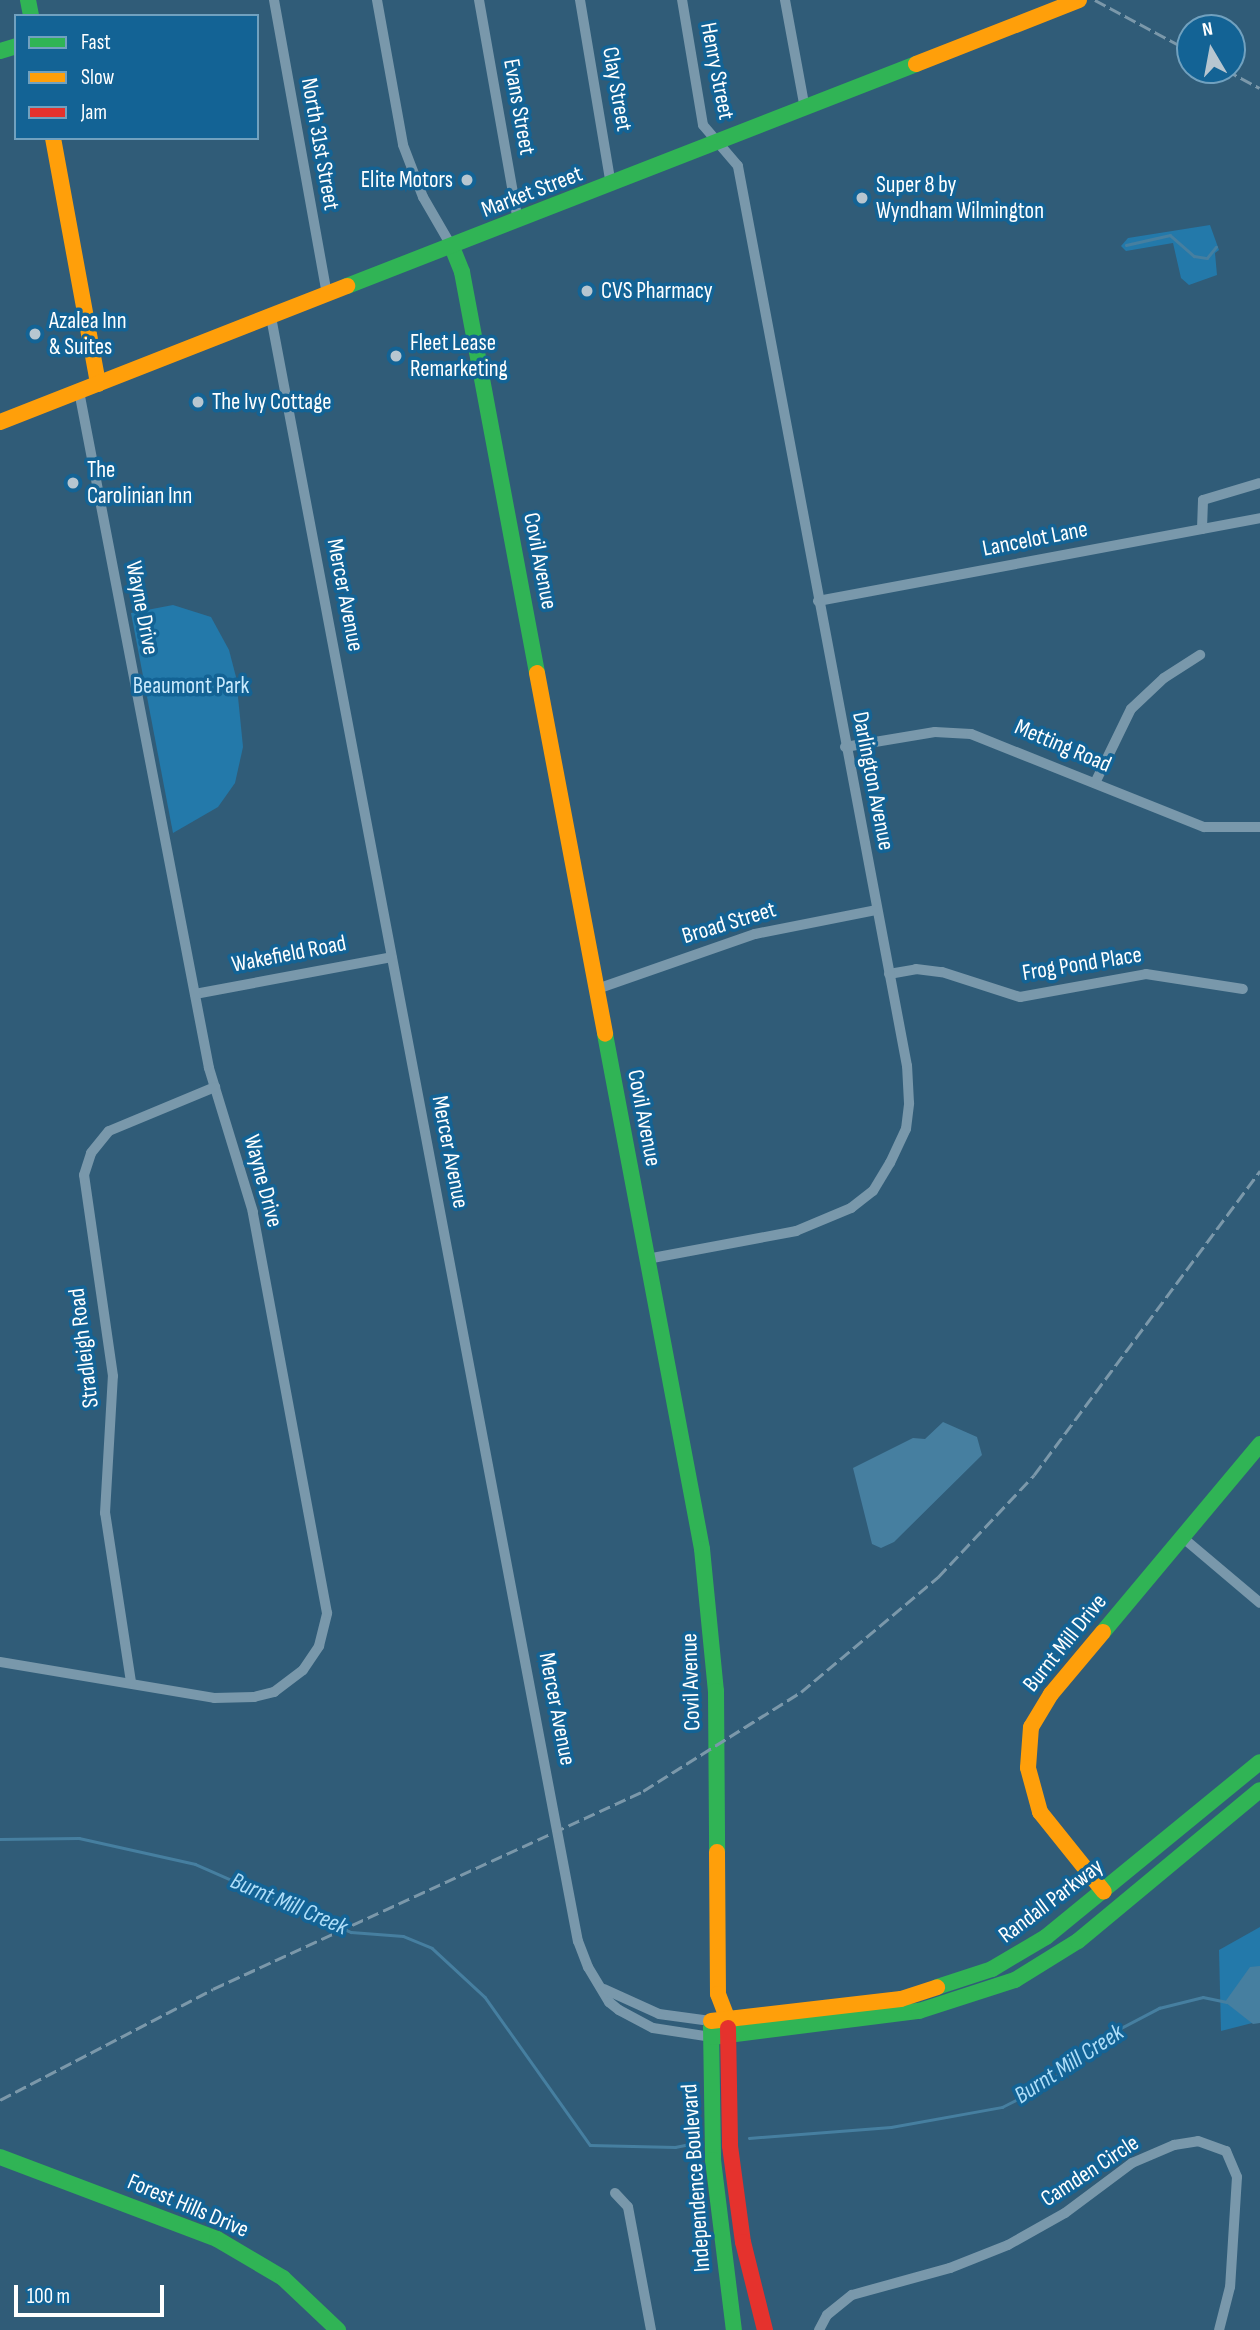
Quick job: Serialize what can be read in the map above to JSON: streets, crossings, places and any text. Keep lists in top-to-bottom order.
{
  "streets": {
    "main road": [
      "Market Street",
      "Covil Avenue",
      "Burnt Mill Drive",
      "Randall Parkway",
      "Independence Boulevard",
      "Forest Hills Drive"
    ],
    "street": [
      "Henry Street",
      "Clay Street",
      "Evans Street",
      "North 31st Street",
      "Lancelot Lane",
      "Mercer Avenue",
      "Wayne Drive",
      "Metting Road",
      "Darlington Avenue",
      "Broad Street",
      "Wakefield Road",
      "Frog Pond Place",
      "Stradleigh Road",
      "Camden Circle"
    ]
  },
  "crossings": [
    ["Henry Street", "Market Street"],
    ["Henry Street", "Darlington Avenue"],
    ["Clay Street", "Market Street"],
    ["Evans Street", "Market Street"],
    ["North 31st Street", "Market Street"],
    ["Market Street", "Covil Avenue"],
    ["Market Street", "Mercer Avenue"],
    ["Market Street", "Wayne Drive"],
    ["Market Street", "Darlington Avenue"],
    ["Lancelot Lane", "Darlington Avenue"],
    ["Covil Avenue", "Mercer Avenue"],
    ["Covil Avenue", "Darlington Avenue"],
    ["Covil Avenue", "Broad Street"],
    ["Covil Avenue", "Randall Parkway"],
    ["Covil Avenue", "Independence Boulevard"],
    ["Mercer Avenue", "Wakefield Road"],
    ["Mercer Avenue", "Randall Parkway"],
    ["Mercer Avenue", "Independence Boulevard"],
    ["Wayne Drive", "Wakefield Road"],
    ["Wayne Drive", "Stradleigh Road"],
    ["Metting Road", "Darlington Avenue"],
    ["Darlington Avenue", "Broad Street"],
    ["Darlington Avenue", "Frog Pond Place"],
    ["Burnt Mill Drive", "Randall Parkway"],
    ["Randall Parkway", "Independence Boulevard"]
  ],
  "water": ["Burnt Mill Creek"],
  "parks": ["Beaumont Park"],
  "places": [
    "Elite Motors",
    "Super 8 by Wyndham Wilmington",
    "CVS Pharmacy",
    "Azalea Inn & Suites",
    "Fleet Lease Remarketing",
    "The Ivy Cottage",
    "The Carolinian Inn"
  ],
  "legend": ["Fast", "Slow", "Jam"],
  "scale_bar": "100 m",
  "north": "top"
}
